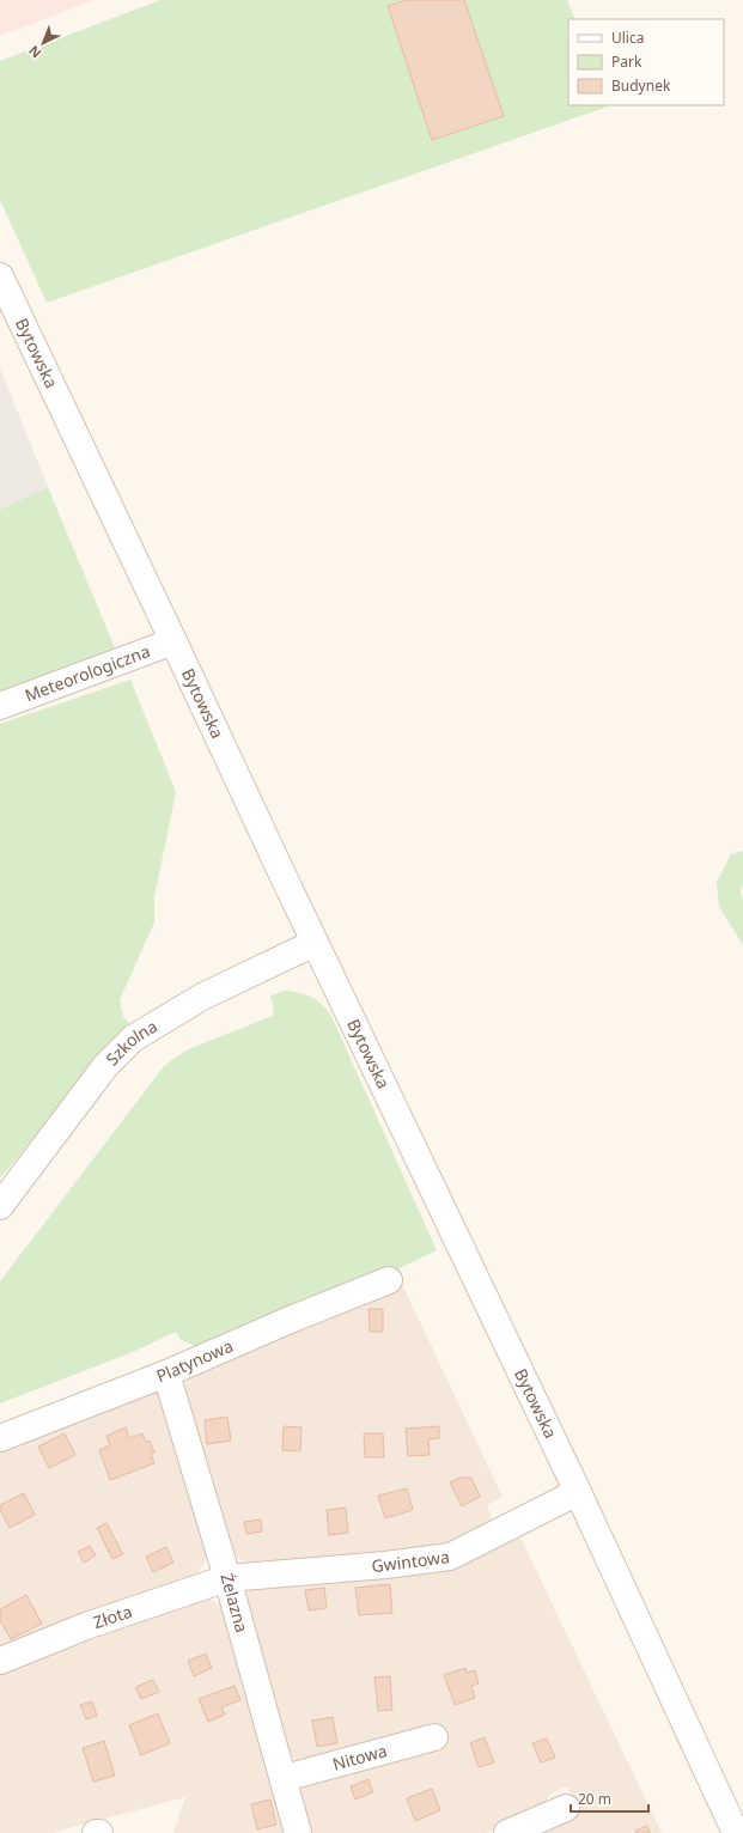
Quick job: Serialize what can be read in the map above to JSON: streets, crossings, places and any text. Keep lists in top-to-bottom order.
{
  "streets": {
    "street": [
      "Bytowska",
      "Meteorologiczna",
      "Szkolna",
      "Platynowa",
      "Gwintowa",
      "Żelazna",
      "Złota",
      "Nitowa"
    ]
  },
  "crossings": [
    ["Bytowska", "Meteorologiczna"],
    ["Bytowska", "Szkolna"],
    ["Bytowska", "Gwintowa"],
    ["Platynowa", "Żelazna"],
    ["Gwintowa", "Żelazna"],
    ["Gwintowa", "Złota"],
    ["Żelazna", "Złota"],
    ["Żelazna", "Nitowa"]
  ],
  "legend": ["Ulica", "Park", "Budynek"],
  "scale_bar": "20 m",
  "north": "bottom left"
}
